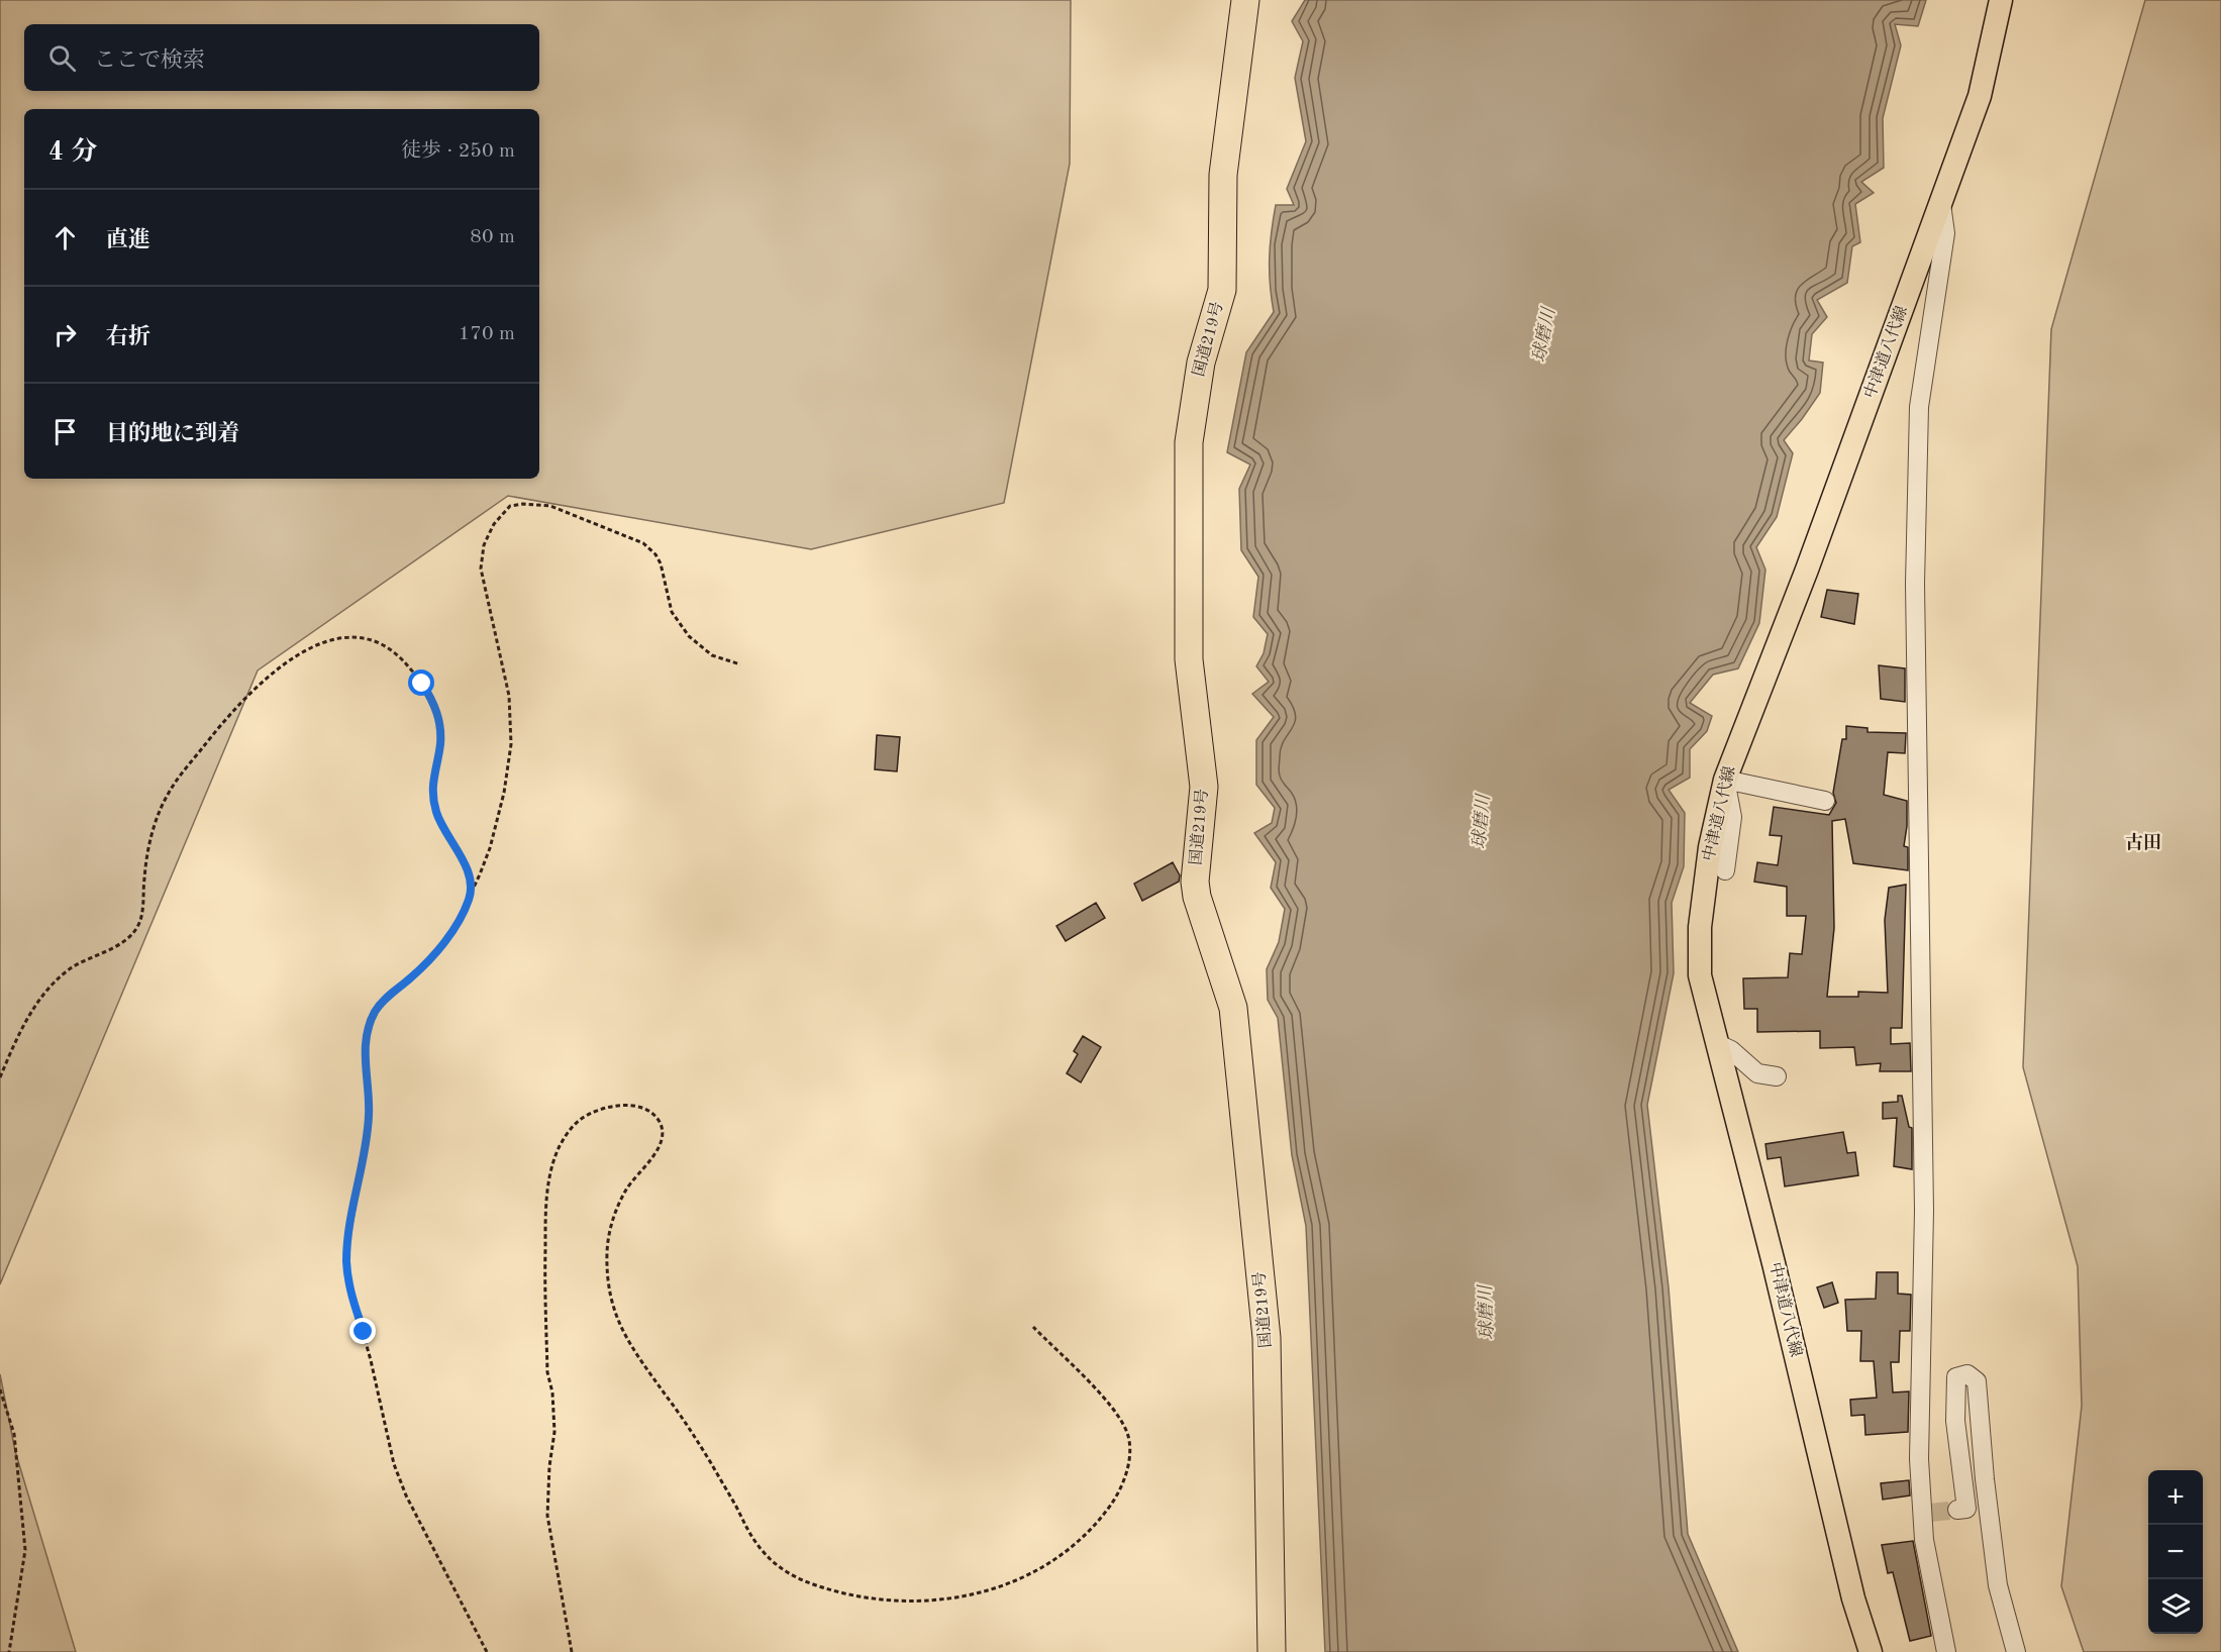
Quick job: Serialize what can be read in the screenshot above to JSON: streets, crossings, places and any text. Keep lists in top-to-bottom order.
{
  "streets": {
    "highway": ["国道219号"],
    "main road": ["中津道八代線"]
  },
  "districts": ["古田"],
  "water": ["球磨川"],
  "page": {
    "search": "ここで検索",
    "heading": ["4 分", "徒歩 · 250 m"],
    "list": [
      ["直進", "80 m"],
      ["右折", "170 m"],
      "目的地に到着"
    ],
    "map_buttons": ["+", "−"]
  }
}
